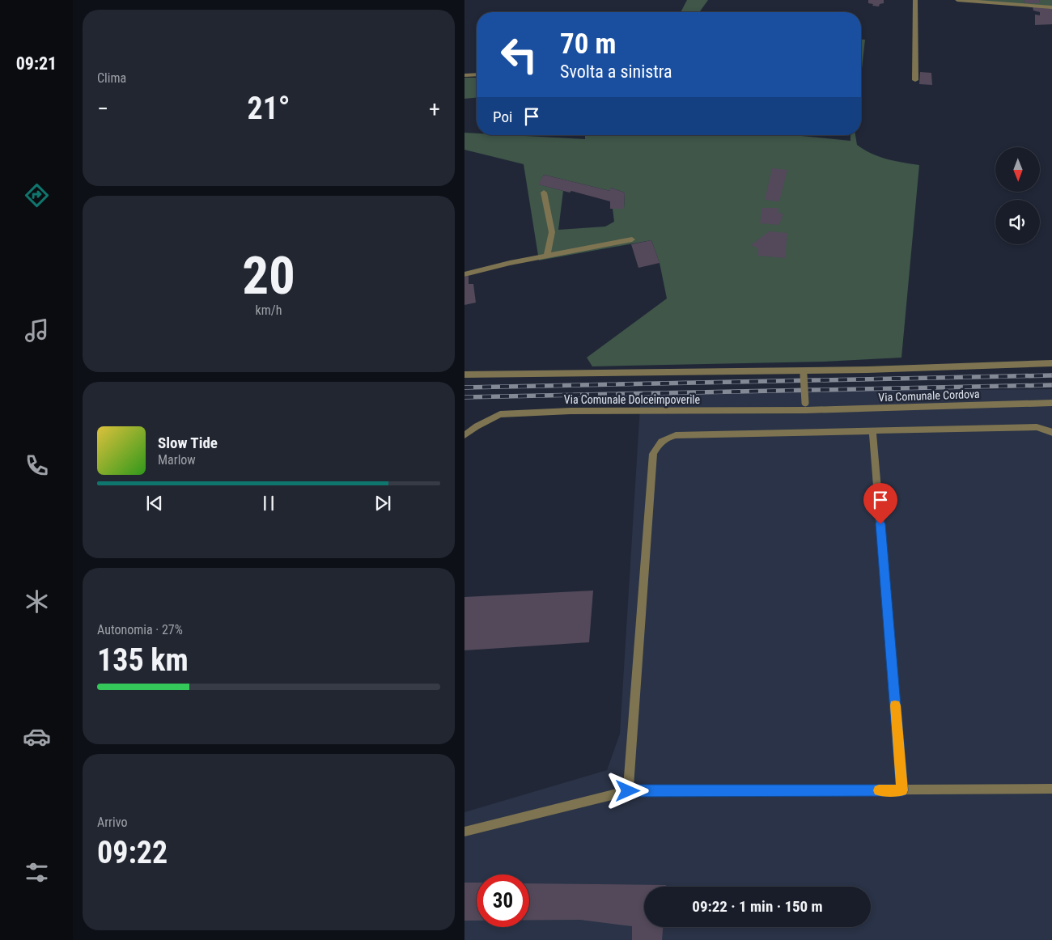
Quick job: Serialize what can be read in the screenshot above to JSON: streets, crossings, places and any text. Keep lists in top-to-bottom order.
{
  "streets": {
    "street": ["Via Comunale Cordova", "Via Comunale Dolceimpoverile"]
  },
  "crossings": [
    ["Via Comunale Cordova", "Via Comunale Dolceimpoverile"]
  ],
  "north": "bottom",
  "page": {
    "tabs": "09:21",
    "tile": [
      "Clima",
      ["20", "km/h"],
      ["Autonomia · 27%", "135 km"],
      ["Arrivo", "09:22"]
    ],
    "turn": ["70 m", "Svolta a sinistra"],
    "heat": ["−", "21°", "+"],
    "then": "Poi",
    "song": ["Slow Tide", "Marlow"],
    "limit": "30",
    "trip": "09:22 · 1 min · 150 m"
  }
}
